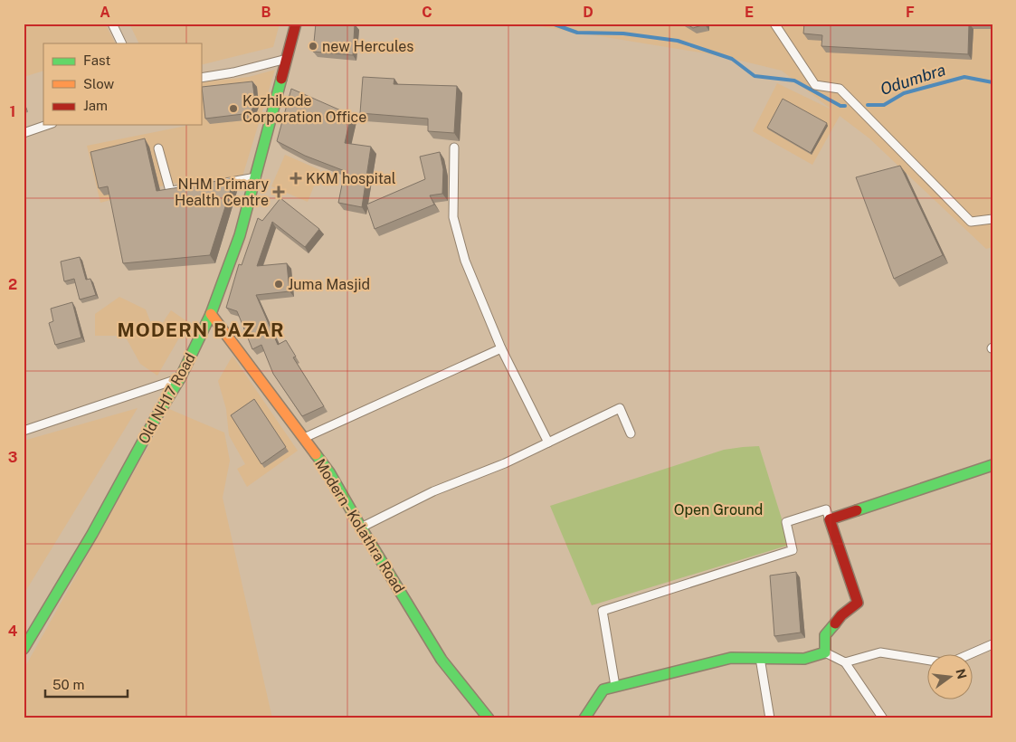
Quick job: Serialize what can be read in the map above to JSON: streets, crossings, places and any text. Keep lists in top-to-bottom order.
{
  "streets": {
    "main road": ["Old NH17 Road", "Modern - Kolathra Road"]
  },
  "crossings": [
    ["Old NH17 Road", "Modern - Kolathra Road"]
  ],
  "districts": ["MODERN BAZAR"],
  "water": ["Odumbra"],
  "parks": ["Open Ground"],
  "places": {
    "other": ["new Hercules", "Kozhikode Corporation Office", "Juma Masjid"],
    "health": ["KKM hospital", "NHM Primary Health Centre"]
  },
  "legend": ["Fast", "Slow", "Jam"],
  "scale_bar": "50 m",
  "north": "right",
  "grid": {
    "columns": [
      "A",
      "B",
      "C",
      "D",
      "E",
      "F"
    ],
    "rows": [
      "1",
      "2",
      "3",
      "4"
    ]
  }
}
